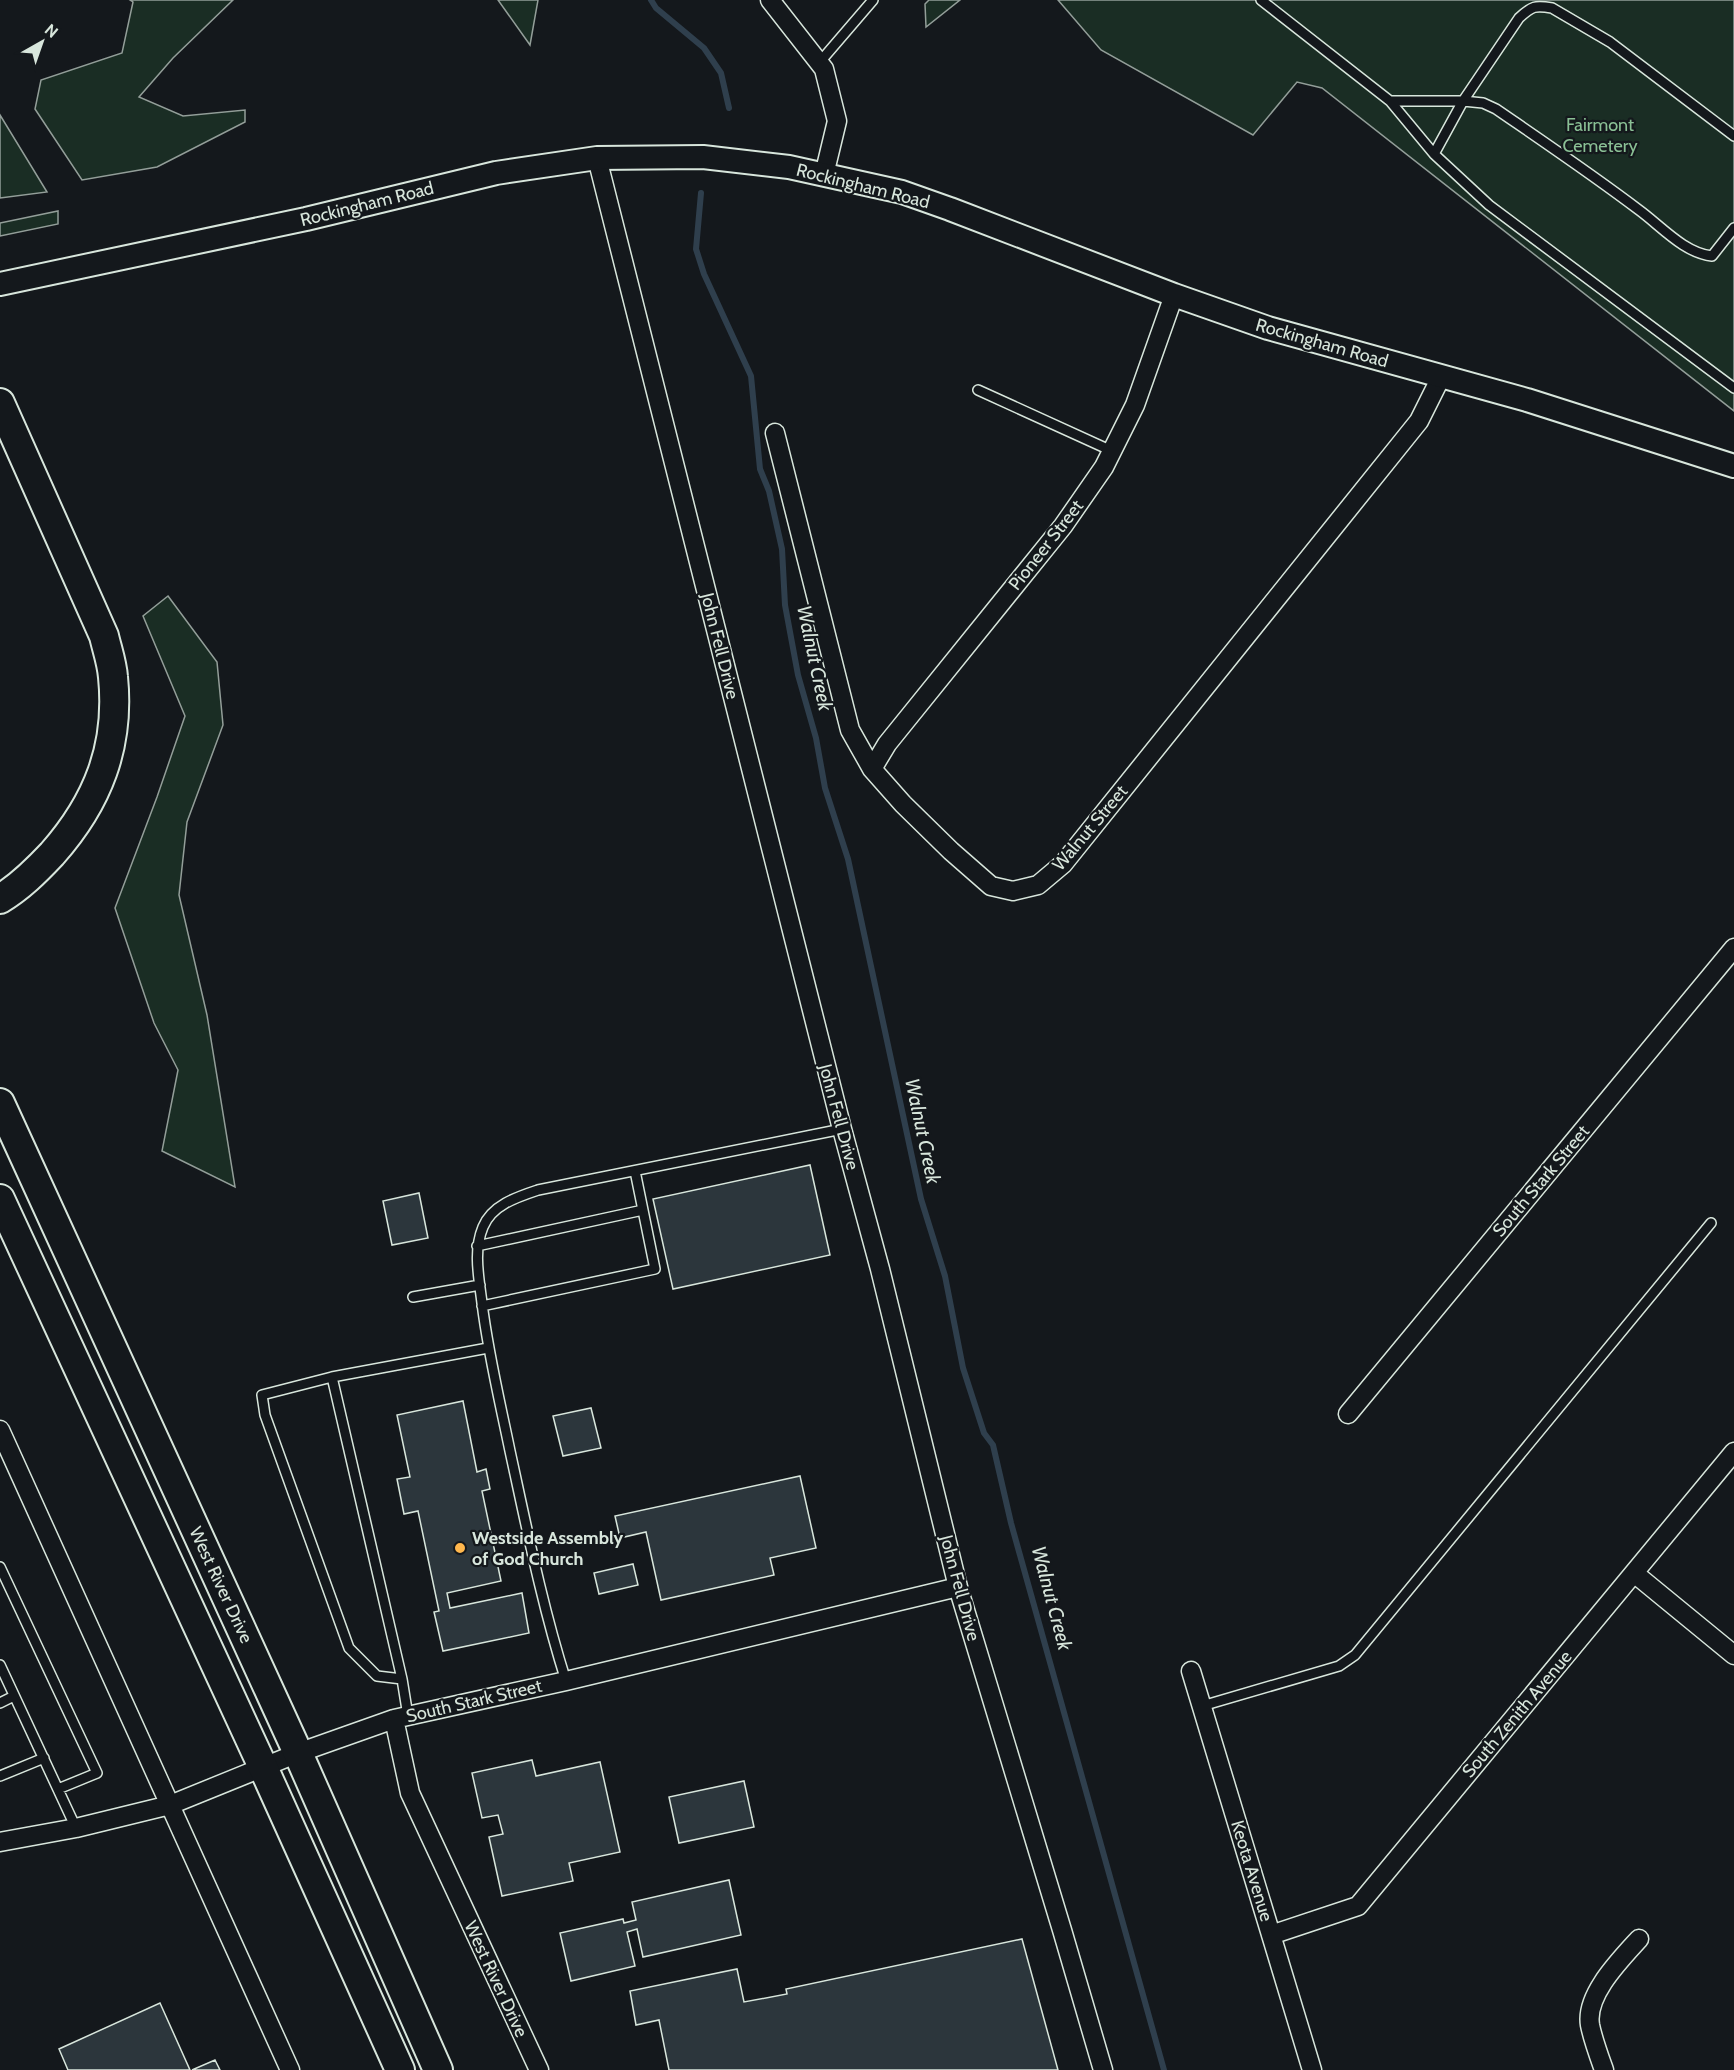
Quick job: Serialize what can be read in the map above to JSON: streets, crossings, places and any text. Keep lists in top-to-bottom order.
{
  "streets": {
    "main road": ["West River Drive"],
    "street": [
      "Rockingham Road",
      "Pioneer Street",
      "John Fell Drive",
      "Walnut Street",
      "South Stark Street",
      "South Zenith Avenue",
      "Keota Avenue"
    ]
  },
  "crossings": [
    ["Rockingham Road", "Pioneer Street"],
    ["Rockingham Road", "John Fell Drive"],
    ["Rockingham Road", "Walnut Street"],
    ["Pioneer Street", "Walnut Street"],
    ["John Fell Drive", "South Stark Street"],
    ["South Stark Street", "West River Drive"],
    ["South Zenith Avenue", "Keota Avenue"]
  ],
  "water": ["Walnut Creek"],
  "parks": ["Fairmont Cemetery"],
  "places": ["Westside Assembly of God Church"],
  "north": "top right"
}
